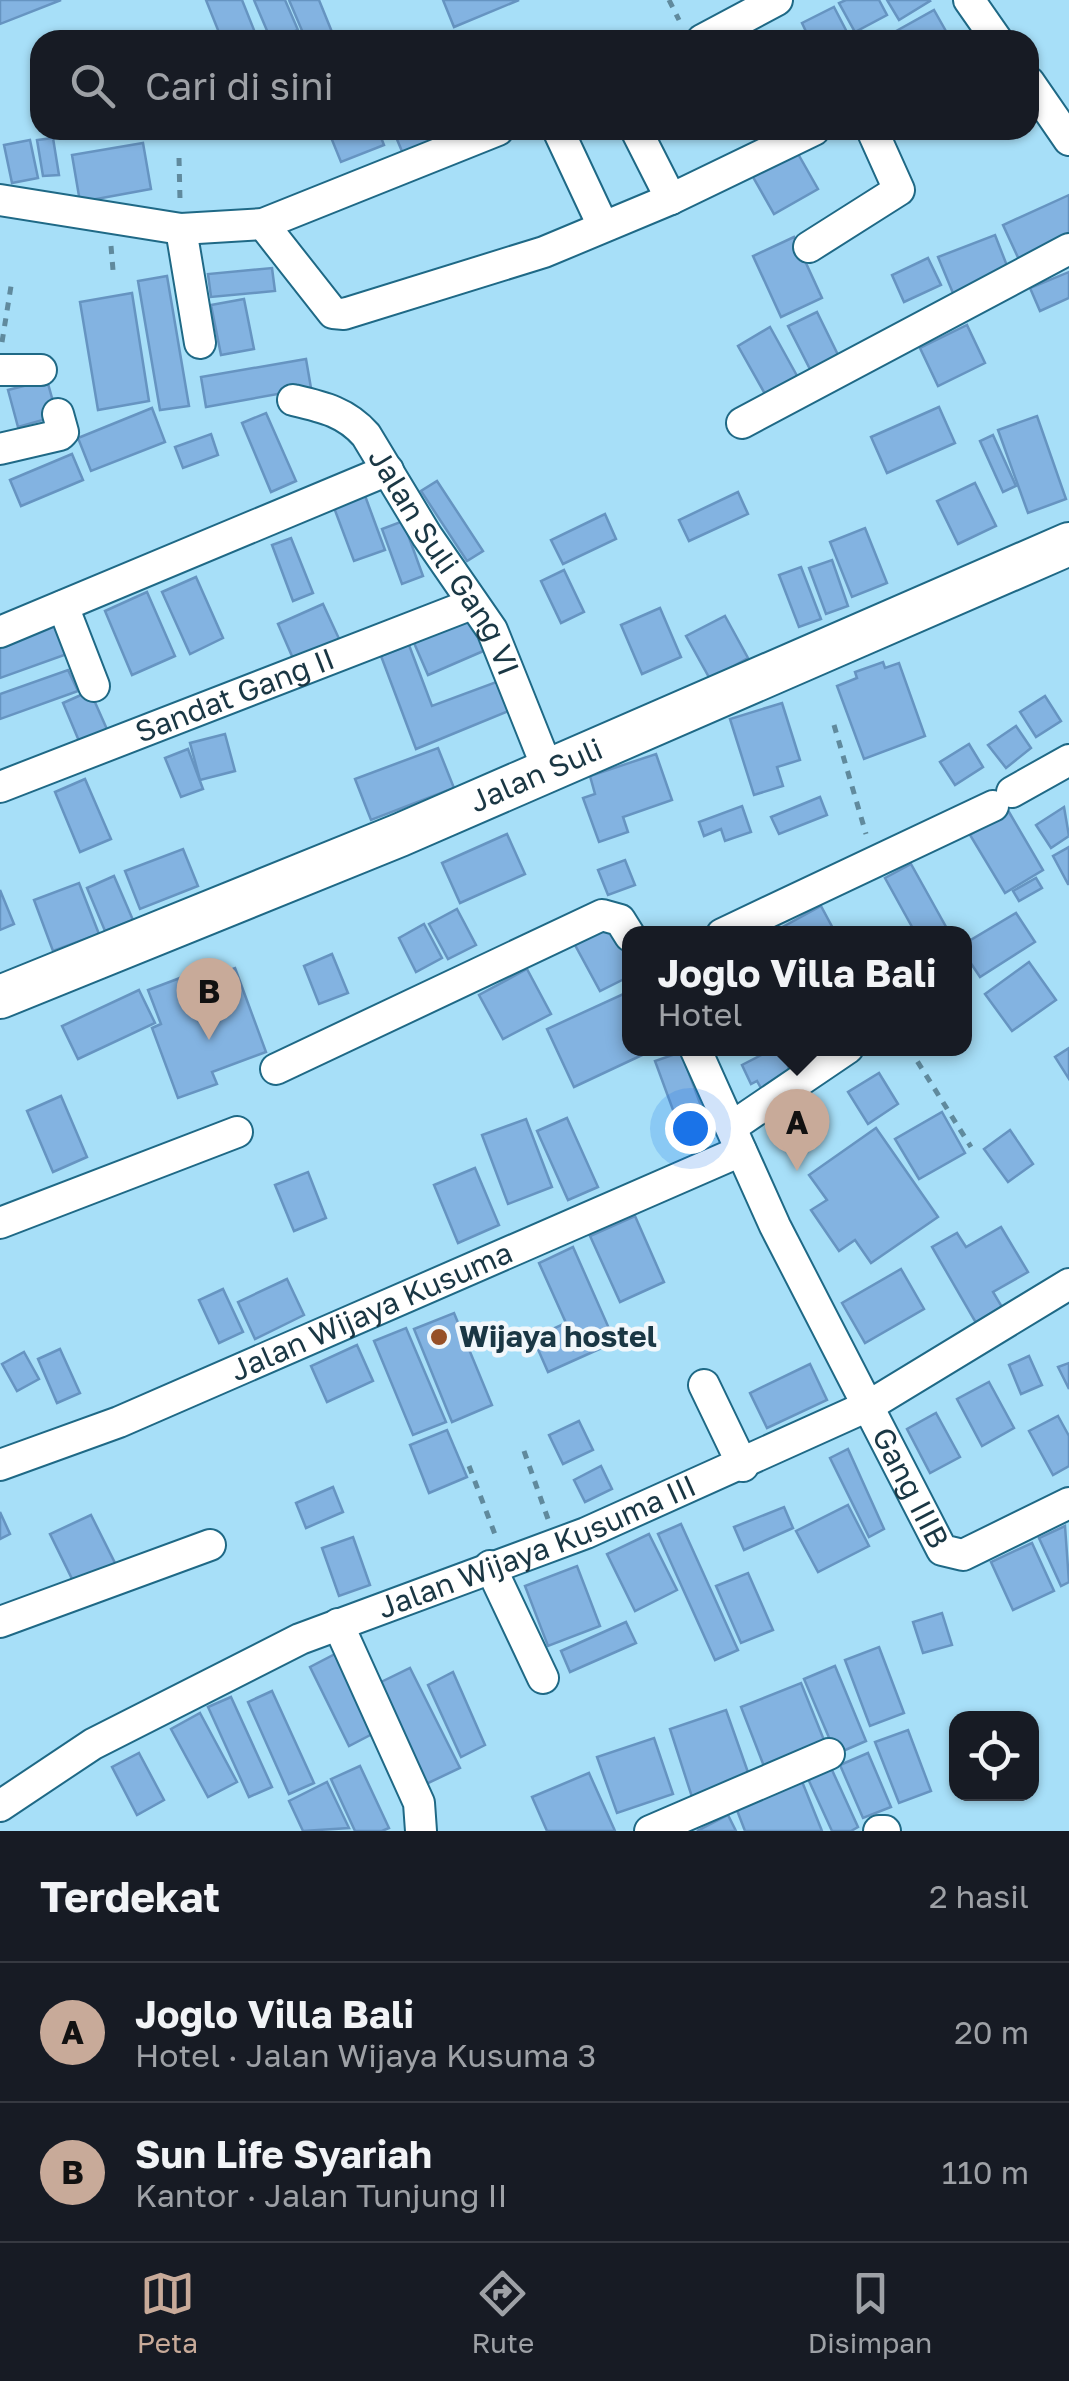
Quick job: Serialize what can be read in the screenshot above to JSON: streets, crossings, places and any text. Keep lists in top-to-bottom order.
{
  "streets": {
    "main road": ["Jalan Suli"],
    "street": [
      "Jalan Suli Gang VI",
      "Sandat Gang II",
      "Jalan Wijaya Kusuma",
      "Gang IIIB",
      "Jalan Wijaya Kusuma III"
    ]
  },
  "crossings": [
    ["Jalan Suli Gang VI", "Sandat Gang II"],
    ["Jalan Suli Gang VI", "Jalan Suli"],
    ["Gang IIIB", "Jalan Wijaya Kusuma III"]
  ],
  "places": ["Wijaya hostel"],
  "page": {
    "search": "Cari di sini",
    "popup": ["Joglo Villa Bali", "Hotel"],
    "pins": ["B", "A"],
    "heading": ["Terdekat", "2 hasil"],
    "list": [
      {
        "mark": "A",
        "name": "Joglo Villa Bali",
        "note": "Hotel · Jalan Wijaya Kusuma 3",
        "value": "20 m"
      },
      {
        "mark": "B",
        "name": "Sun Life Syariah",
        "note": "Kantor · Jalan Tunjung II",
        "value": "110 m"
      }
    ],
    "nav": ["Peta", "Rute", "Disimpan"]
  }
}
